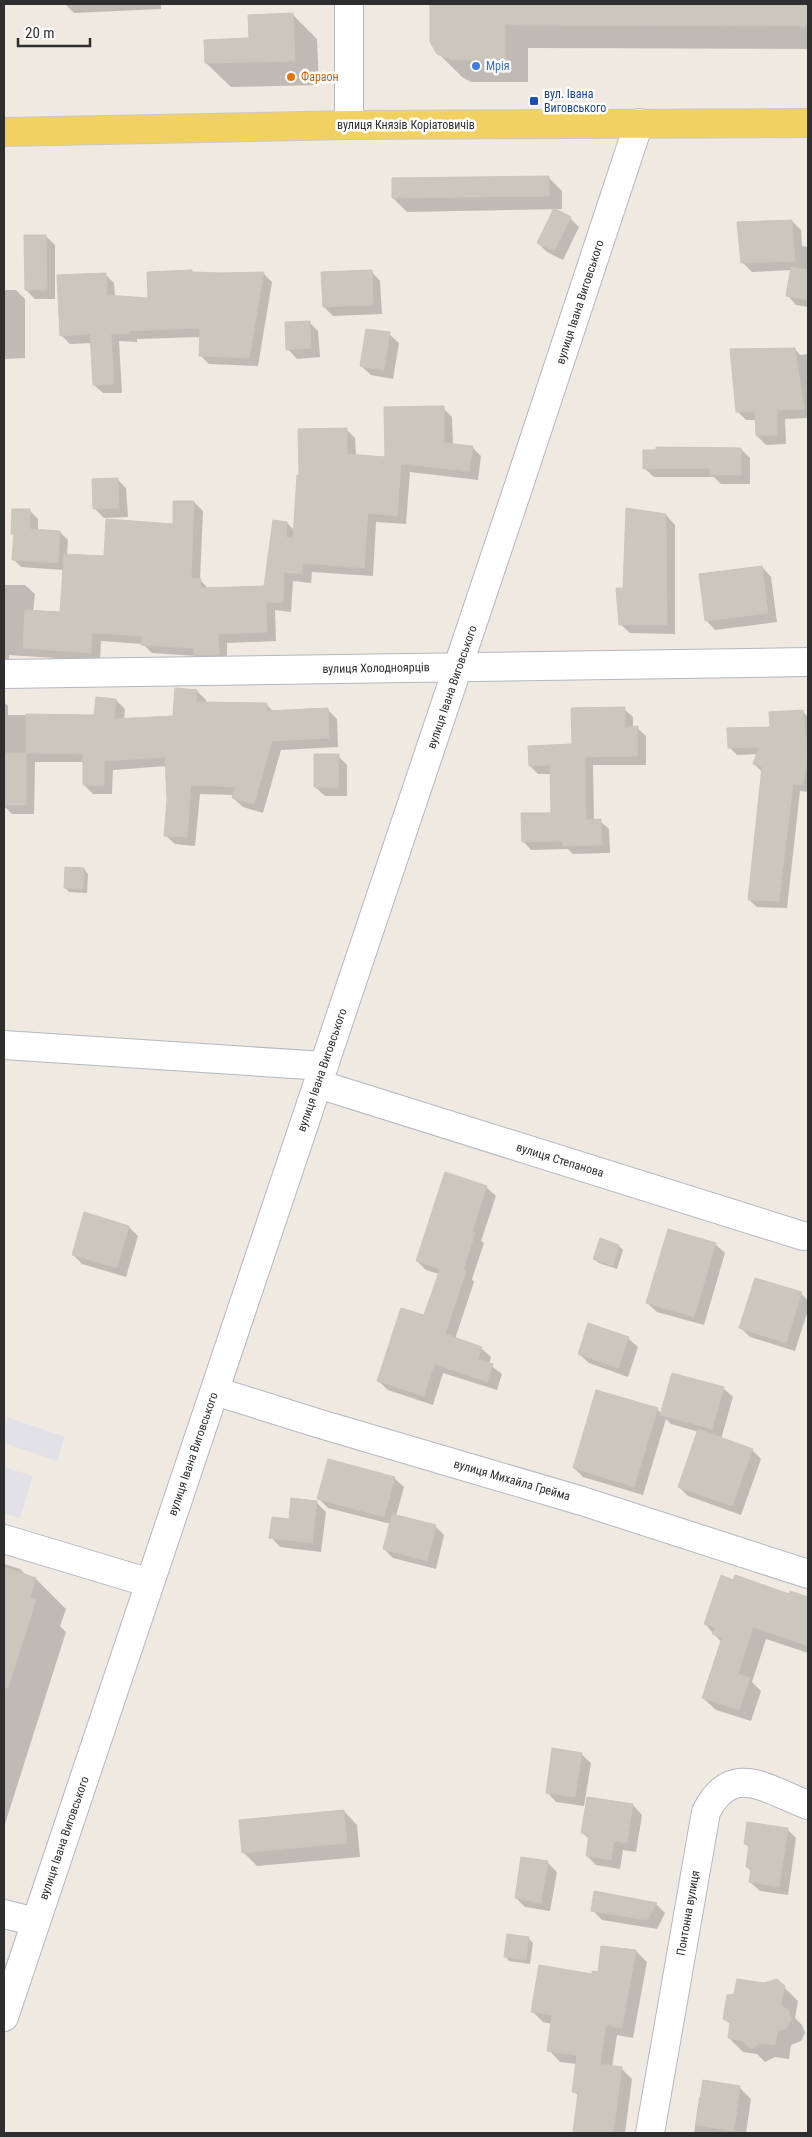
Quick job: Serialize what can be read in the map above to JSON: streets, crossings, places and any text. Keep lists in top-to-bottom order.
{
  "streets": {
    "main road": ["вулиця Князів Коріатовичів"],
    "street": [
      "вулиця Івана Виговського",
      "вулиця Холодноярців",
      "вулиця Степанова",
      "вулиця Михайла Грейма",
      "Понтонна вулиця"
    ]
  },
  "crossings": [
    ["вулиця Князів Коріатовичів", "вулиця Івана Виговського"],
    ["вулиця Івана Виговського", "вулиця Холодноярців"],
    ["вулиця Івана Виговського", "вулиця Степанова"],
    ["вулиця Івана Виговського", "вулиця Михайла Грейма"]
  ],
  "places": {
    "other": ["Мрія", "Фараон"],
    "transit": ["вул. Івана Виговського"]
  },
  "scale_bar": "20 m"
}
